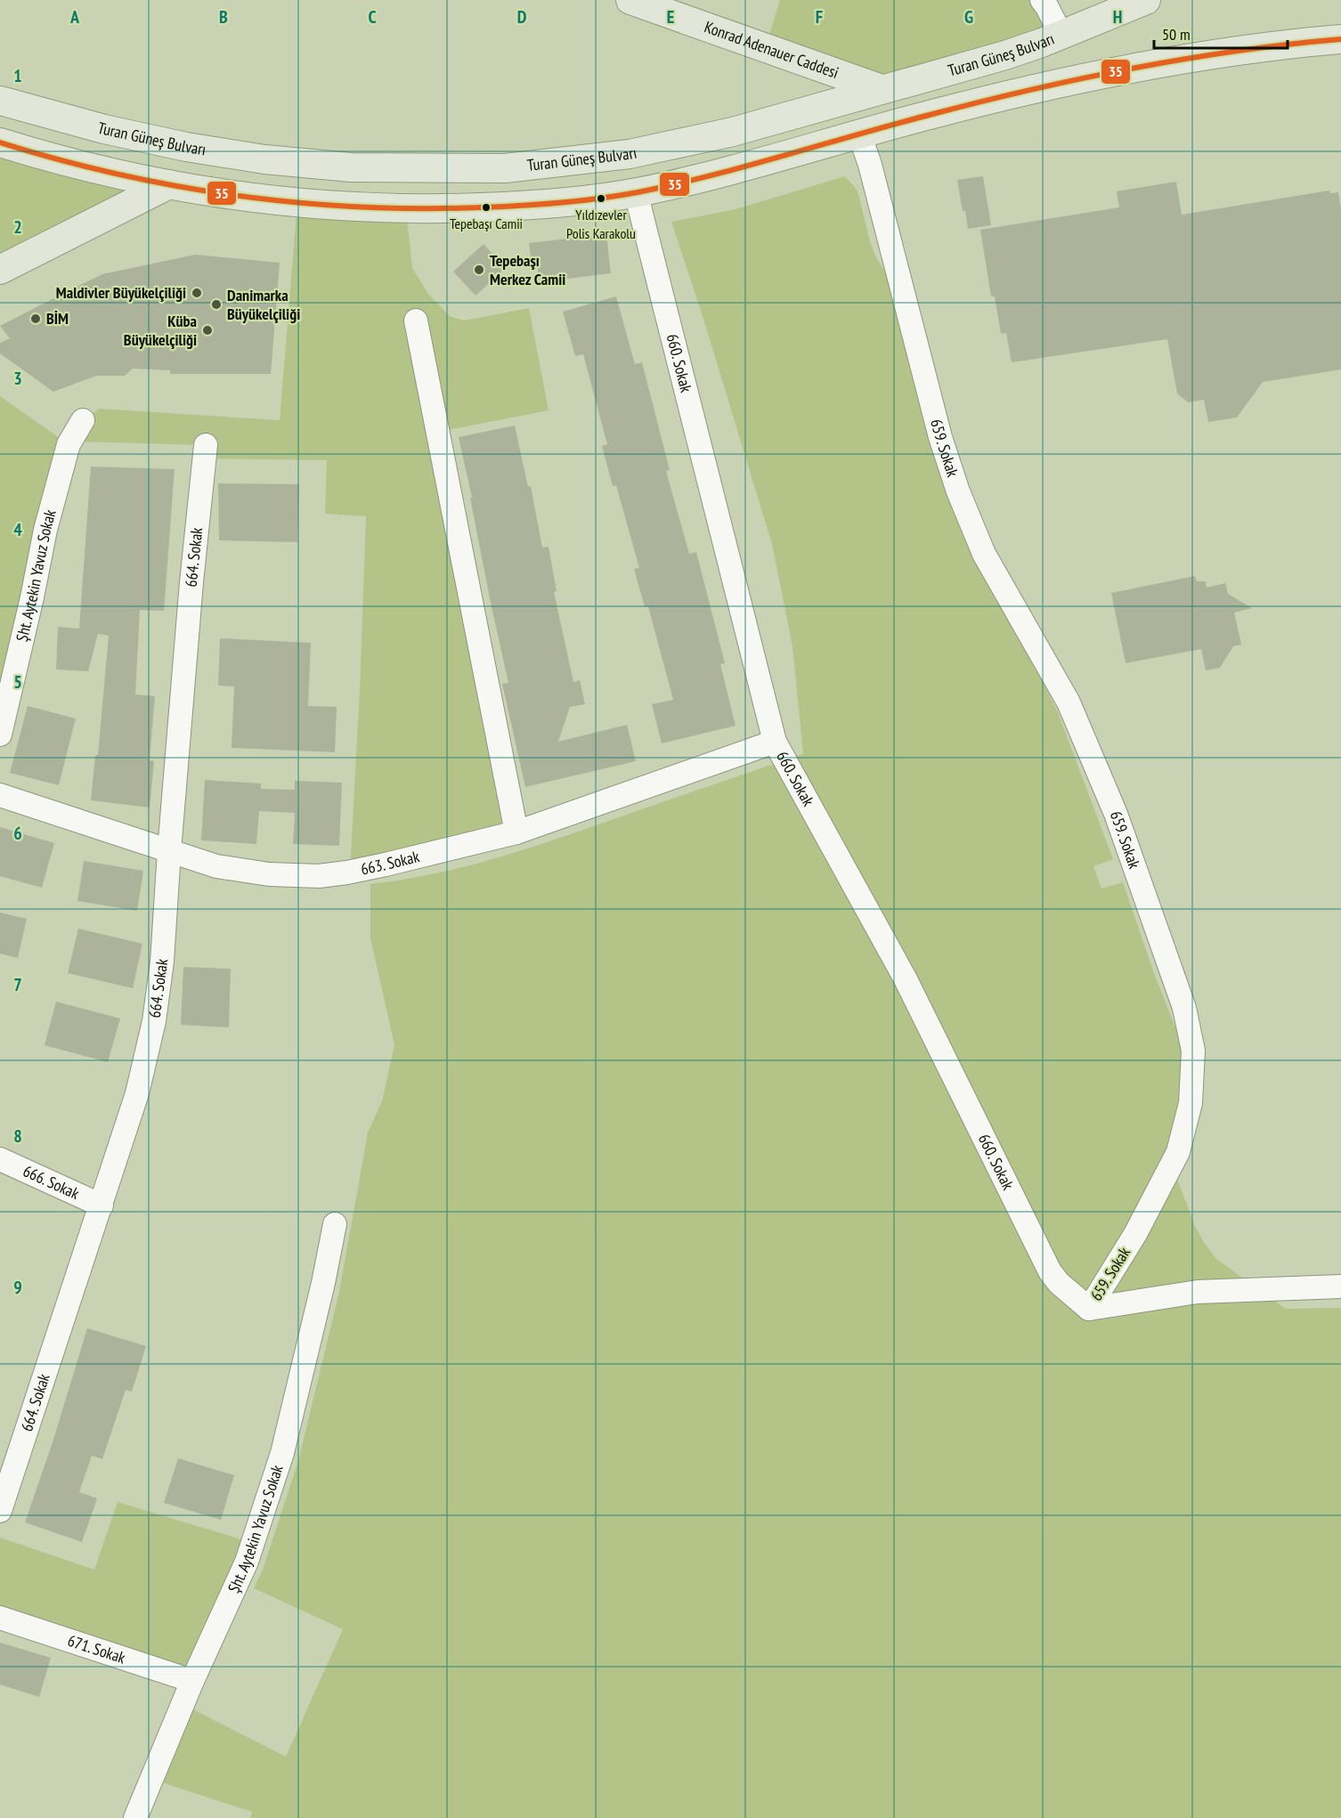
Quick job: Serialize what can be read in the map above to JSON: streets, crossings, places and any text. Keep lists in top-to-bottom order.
{
  "streets": {
    "main road": ["Konrad Adenauer Caddesi", "Turan Güneş Bulvarı"],
    "street": [
      "660. Sokak",
      "659. Sokak",
      "664. Sokak",
      "Şht. Aytekin Yavuz Sokak",
      "663. Sokak",
      "666. Sokak",
      "671. Sokak"
    ]
  },
  "crossings": [
    ["Konrad Adenauer Caddesi", "Turan Güneş Bulvarı"],
    ["660. Sokak", "659. Sokak"],
    ["660. Sokak", "663. Sokak"],
    ["664. Sokak", "663. Sokak"],
    ["664. Sokak", "666. Sokak"],
    ["Şht. Aytekin Yavuz Sokak", "671. Sokak"]
  ],
  "places": [
    "Yıldızevler Polis Karakolu",
    "Tepebaşı Camii",
    "Tepebaşı Merkez Camii",
    "Maldivler Büyükelçiliği",
    "Danimarka Büyükelçiliği",
    "BİM",
    "Küba Büyükelçiliği"
  ],
  "lines": ["transit line 35"],
  "scale_bar": "50 m",
  "grid": {
    "columns": [
      "A",
      "B",
      "C",
      "D",
      "E",
      "F",
      "G",
      "H"
    ],
    "rows": [
      "1",
      "2",
      "3",
      "4",
      "5",
      "6",
      "7",
      "8",
      "9"
    ]
  }
}
